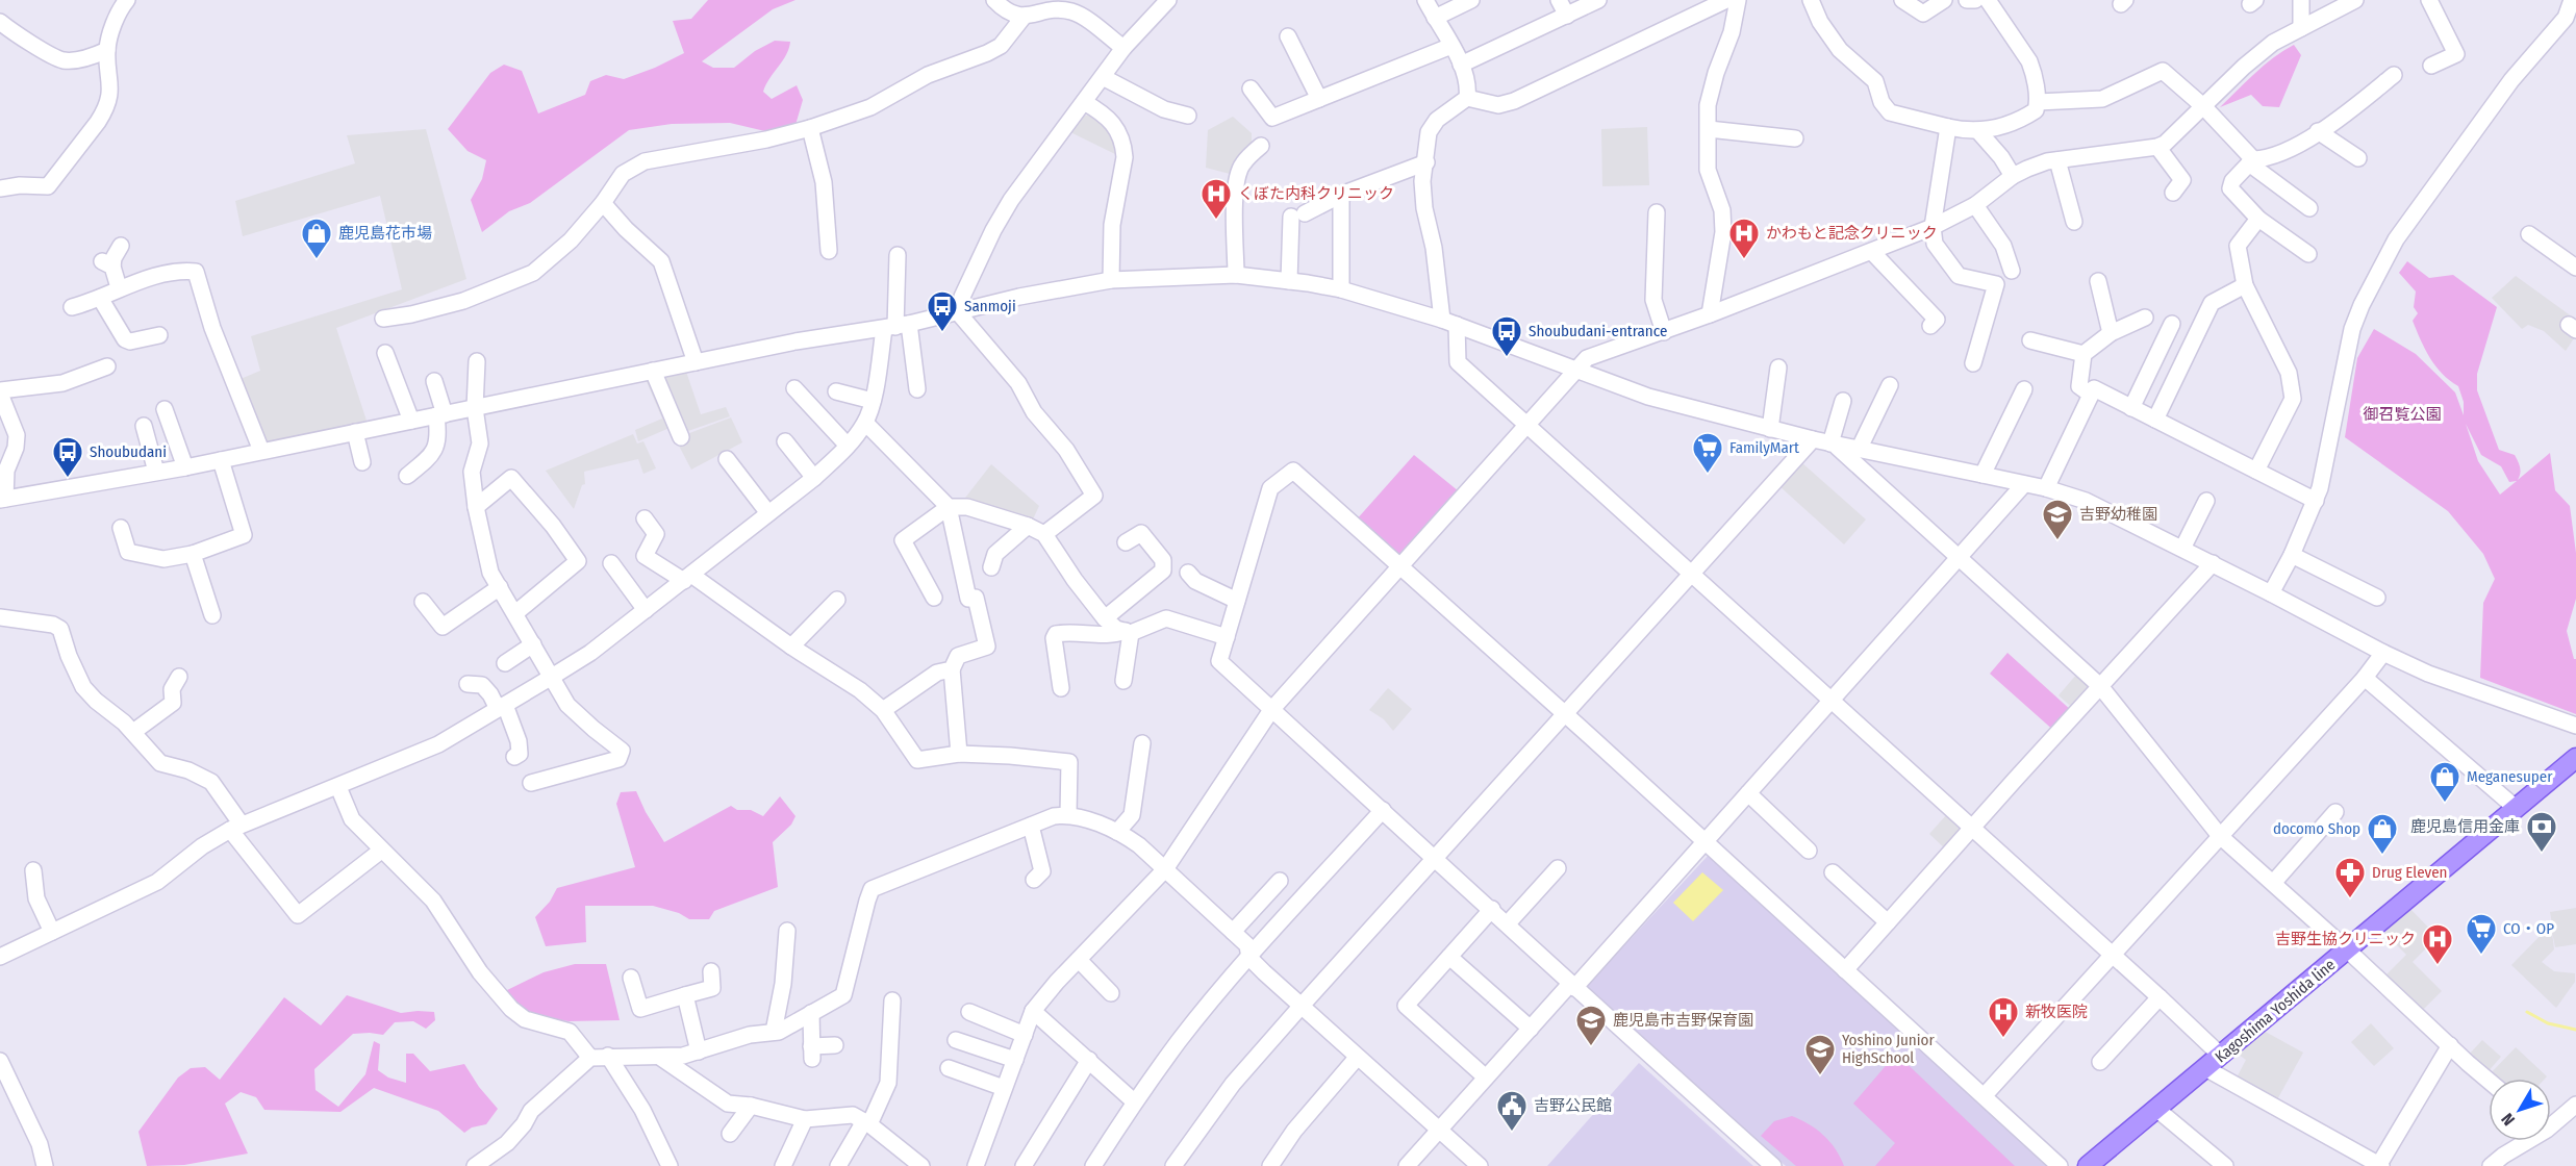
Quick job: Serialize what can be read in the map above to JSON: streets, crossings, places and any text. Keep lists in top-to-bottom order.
{
  "streets": {
    "main road": ["Kagoshima Yoshida line"]
  },
  "parks": ["御召覧公園"],
  "places": {
    "hospital": [
      "くぼた内科クリニック",
      "かわもと記念クリニック",
      "吉野生協クリニック",
      "新牧医院"
    ],
    "shop": ["鹿児島花市場", "Meganesuper", "docomo Shop"],
    "bus stop": ["Sanmoji", "Shoubudani-entrance", "Shoubudani"],
    "supermarket": ["FamilyMart", "CO・OP"],
    "school or university": ["吉野幼稚園", "鹿児島市吉野保育園", "Yoshino Junior HighSchool"],
    "bank": ["鹿児島信用金庫"],
    "pharmacy": ["Drug Eleven"],
    "public building": ["吉野公民館"]
  },
  "north": "bottom left"
}
